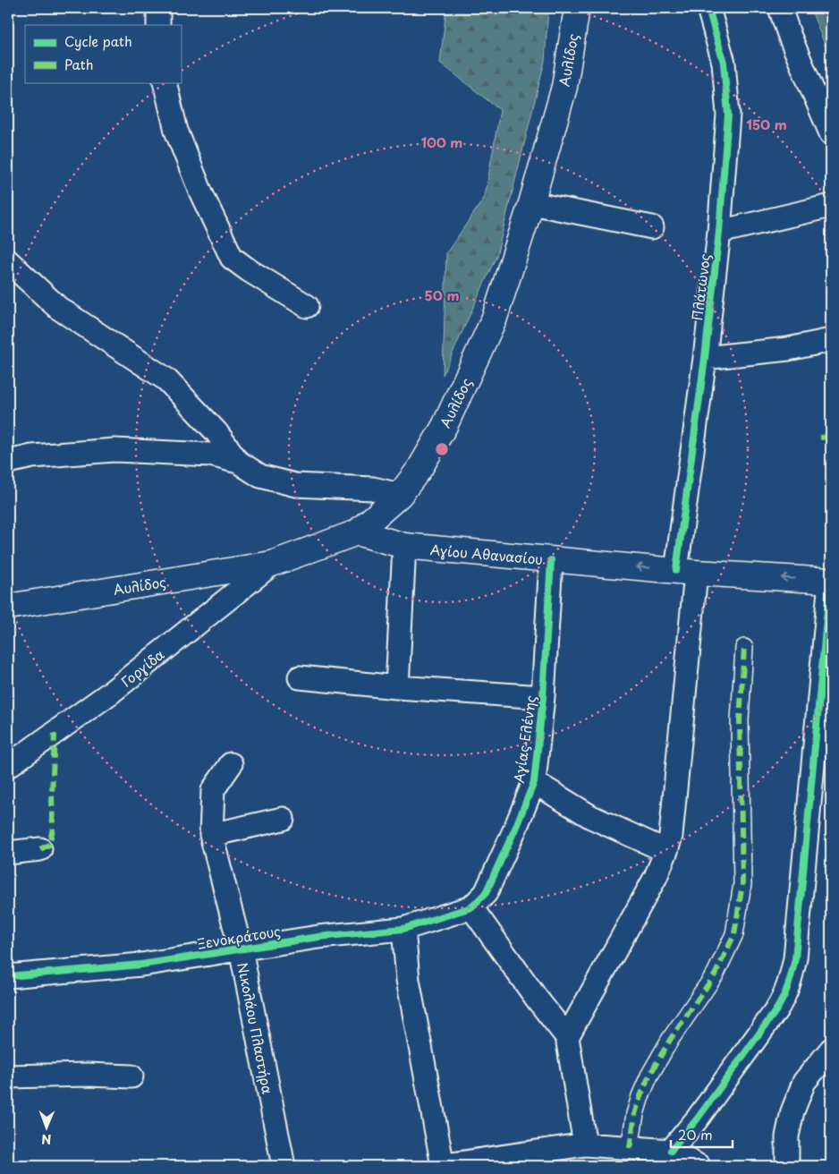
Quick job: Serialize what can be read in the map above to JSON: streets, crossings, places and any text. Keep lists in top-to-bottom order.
{
  "streets": {
    "main road": ["Αυλίδος", "Αγίου Αθανασίου"],
    "street": [
      "Πλάτωνος",
      "Γοργίδα",
      "Αγίας Ελένης",
      "Ξενοκράτους",
      "Νικολάου Πλαστήρα"
    ]
  },
  "crossings": [
    ["Αυλίδος", "Αγίου Αθανασίου"],
    ["Αυλίδος", "Γοργίδα"],
    ["Πλάτωνος", "Αγίου Αθανασίου"],
    ["Αγίου Αθανασίου", "Αγίας Ελένης"],
    ["Αγίας Ελένης", "Ξενοκράτους"],
    ["Ξενοκράτους", "Νικολάου Πλαστήρα"]
  ],
  "one_way": ["Αγίου Αθανασίου"],
  "legend": ["Cycle path", "Path"],
  "scale_bar": "20 m",
  "north": "bottom",
  "rings": ["150 m", "100 m", "50 m"]
}
